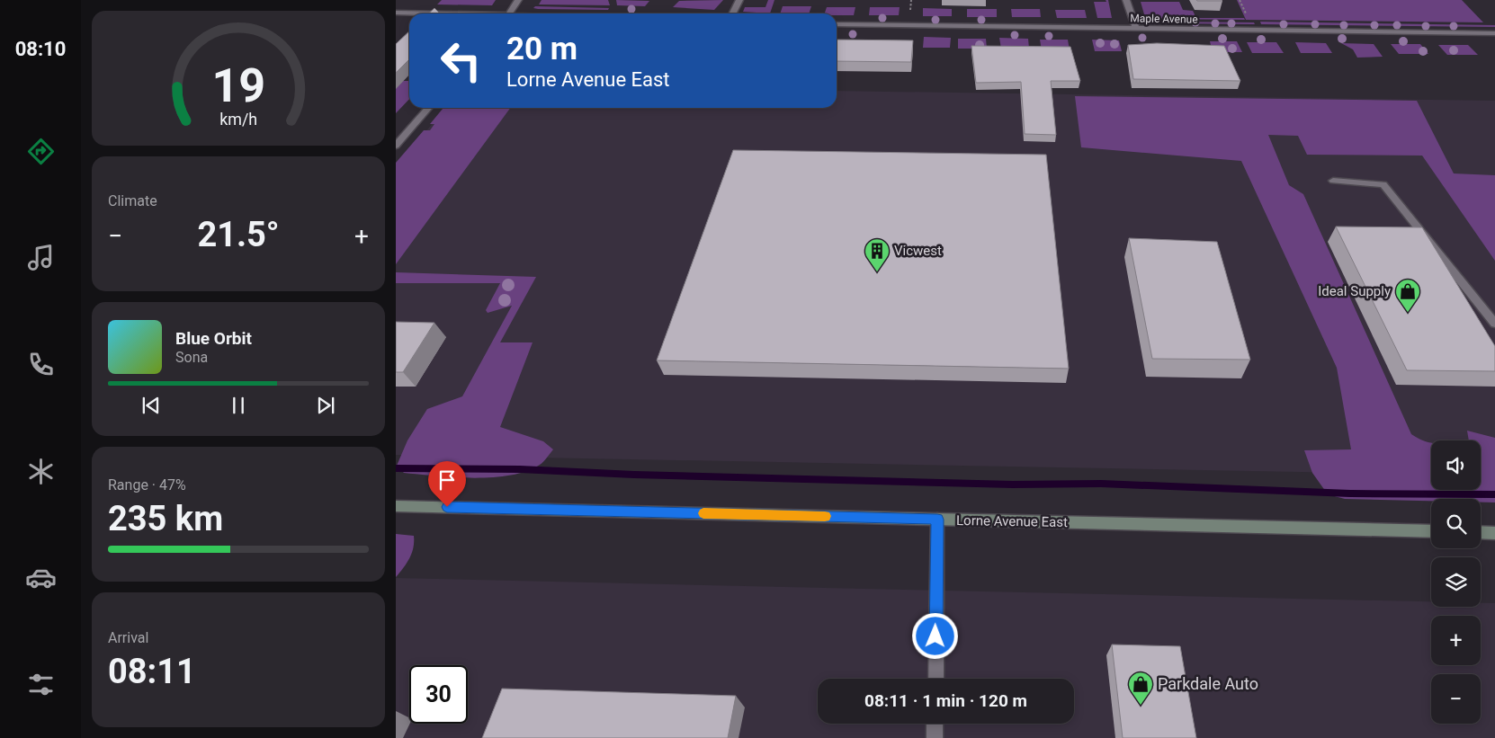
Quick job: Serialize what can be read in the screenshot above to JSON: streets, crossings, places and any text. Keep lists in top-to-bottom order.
{
  "streets": {
    "main road": ["Lorne Avenue East"],
    "street": ["Maple Avenue"]
  },
  "places": {
    "building": ["Vicwest"],
    "shop": ["Ideal Supply", "Parkdale Auto"]
  },
  "page": {
    "tabs": "08:10",
    "turn": ["20 m", "Lorne Avenue East"],
    "tile": [
      "Climate",
      ["Range · 47%", "235 km"],
      ["Arrival", "08:11"]
    ],
    "heat": ["−", "21.5°", "+"],
    "song": ["Blue Orbit", "Sona"],
    "map_buttons": ["+", "−"],
    "limit": "30",
    "trip": "08:11 · 1 min · 120 m",
    "gauge": ["19", "km/h"]
  }
}
